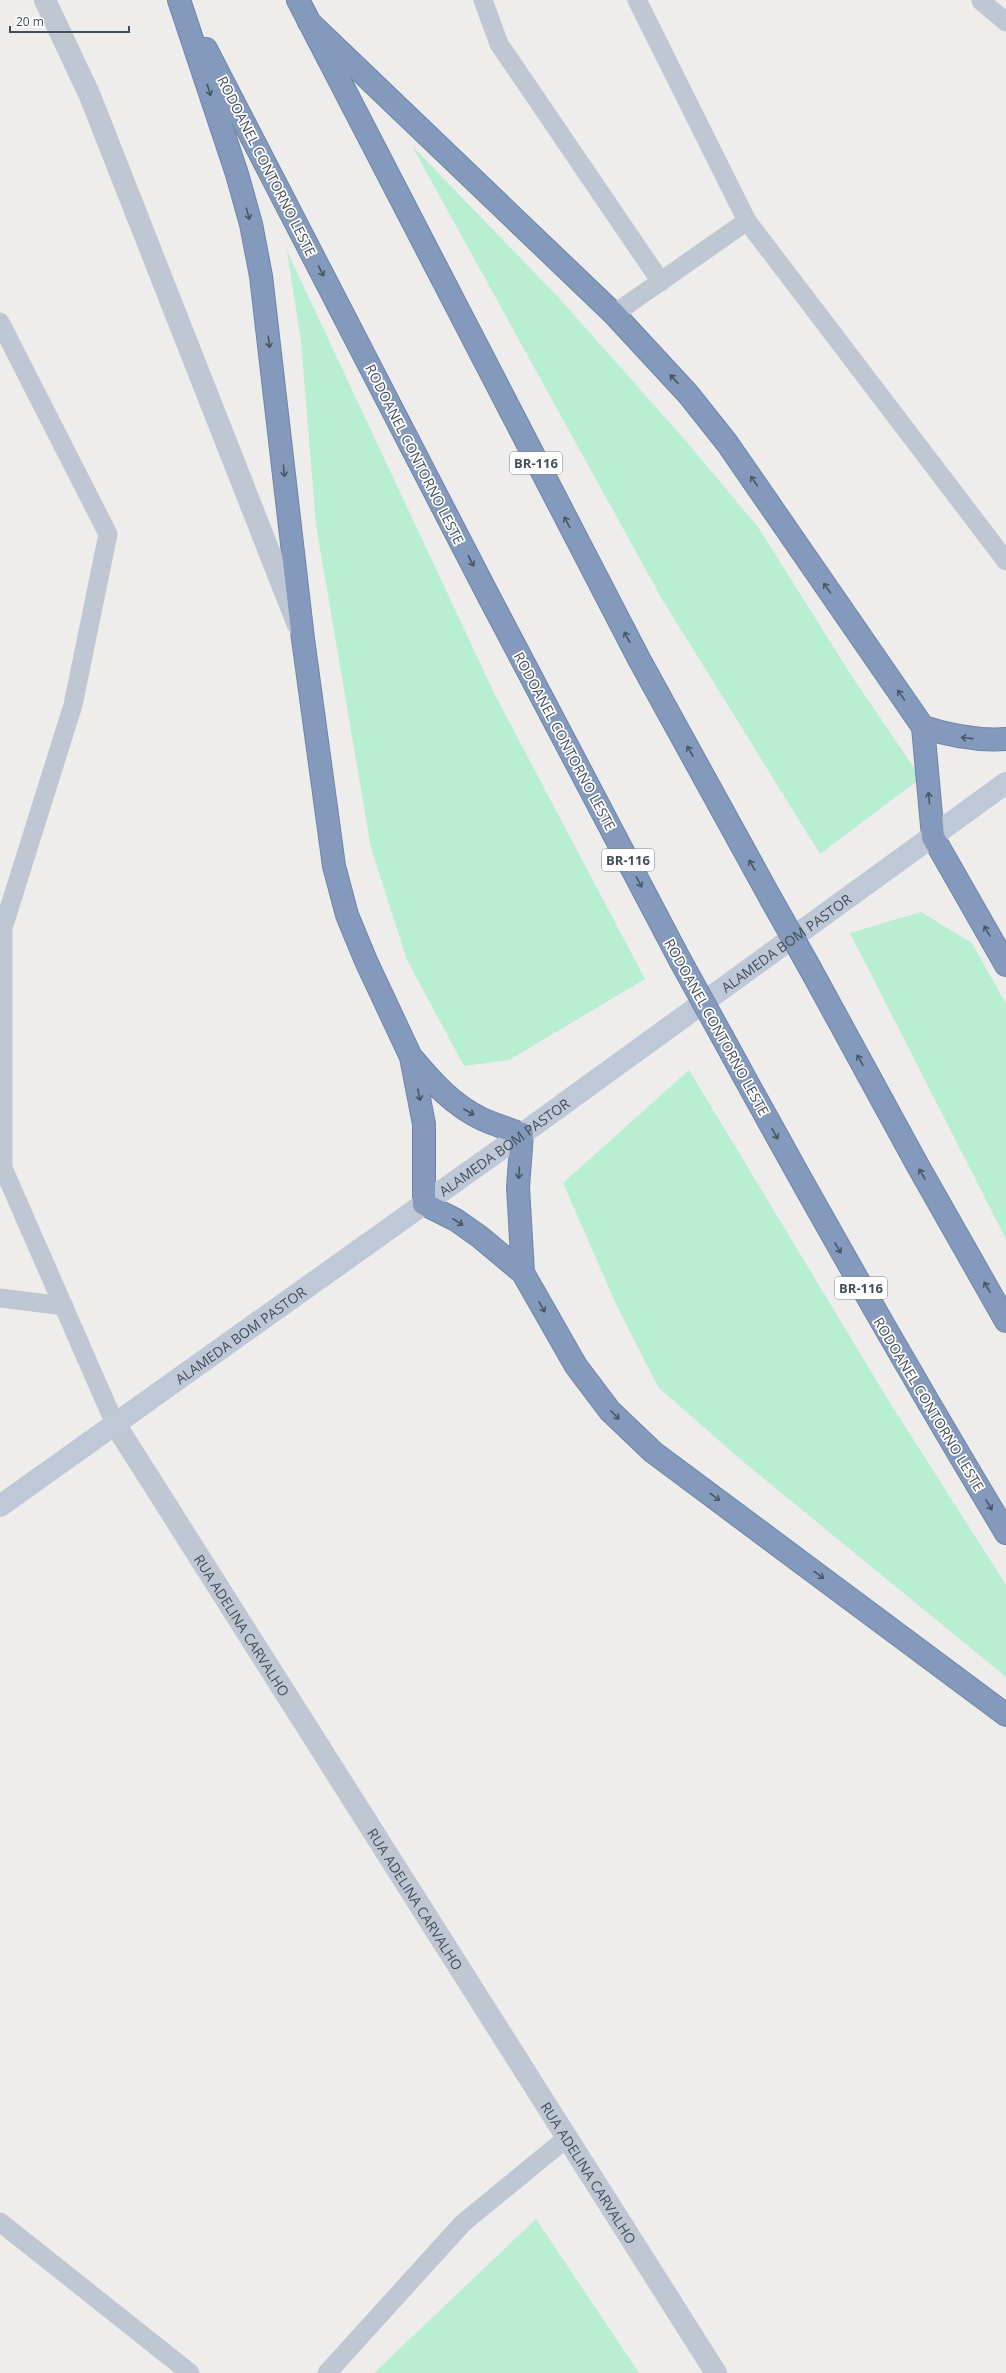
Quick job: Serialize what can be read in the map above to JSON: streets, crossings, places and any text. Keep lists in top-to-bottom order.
{
  "streets": {
    "highway": ["RODOANEL CONTORNO LESTE", "BR-116"],
    "main road": ["ALAMEDA BOM PASTOR"],
    "street": ["RUA ADELINA CARVALHO"]
  },
  "crossings": [
    ["ALAMEDA BOM PASTOR", "RUA ADELINA CARVALHO"]
  ],
  "scale_bar": "20 m"
}
